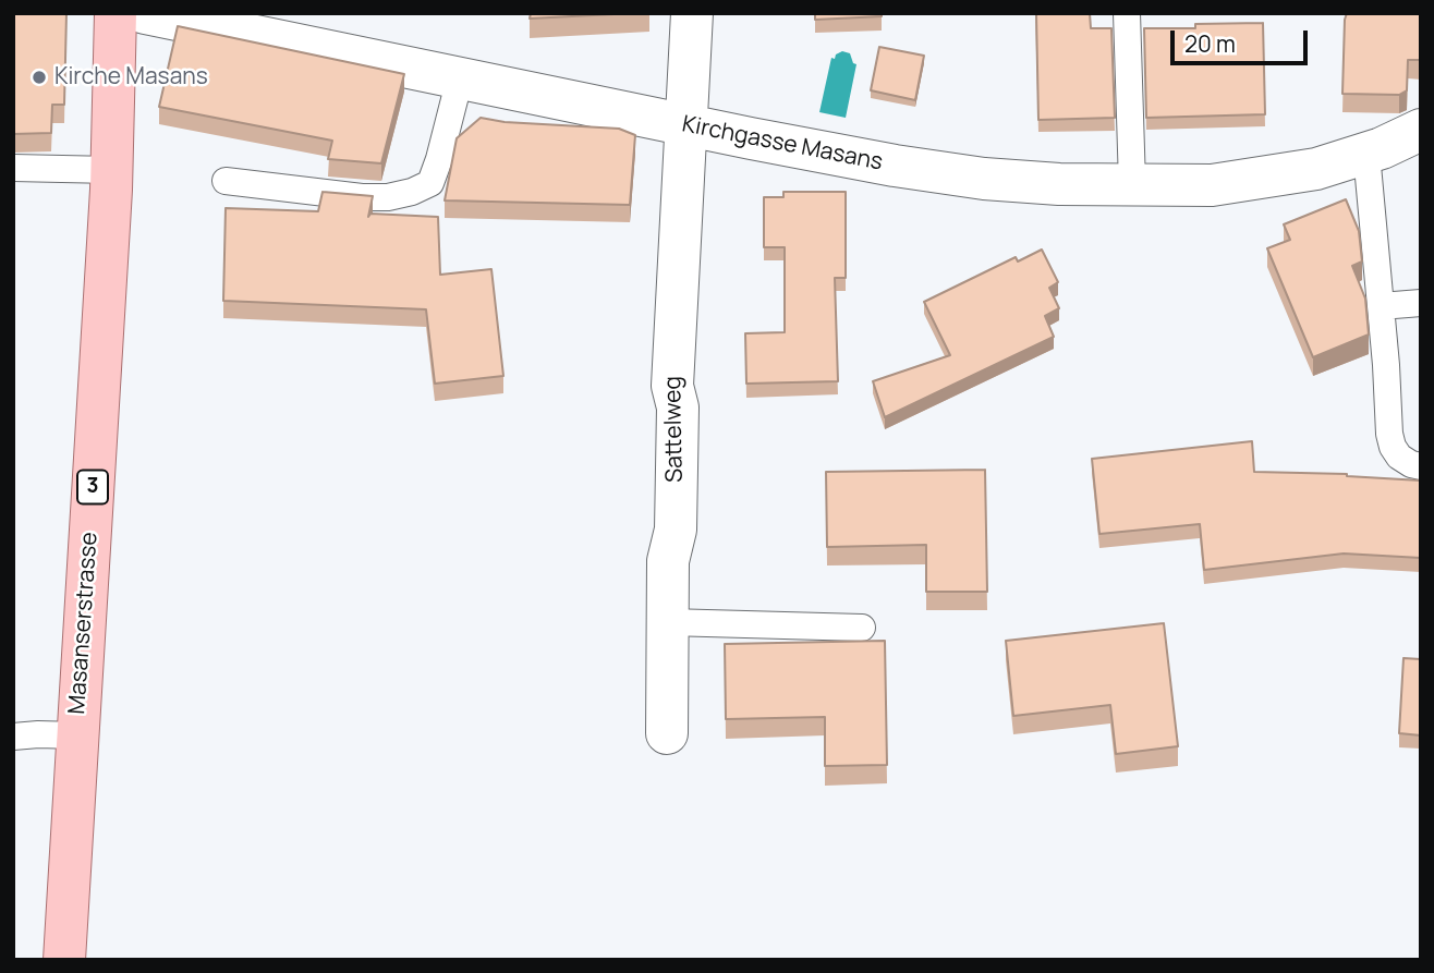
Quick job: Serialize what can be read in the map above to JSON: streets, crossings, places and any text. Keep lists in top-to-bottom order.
{
  "streets": {
    "main road": ["3", "Masanserstrasse"],
    "street": ["Kirchgasse Masans", "Sattelweg"]
  },
  "crossings": [
    ["Kirchgasse Masans", "Sattelweg"]
  ],
  "places": ["Kirche Masans"],
  "scale_bar": "20 m"
}
